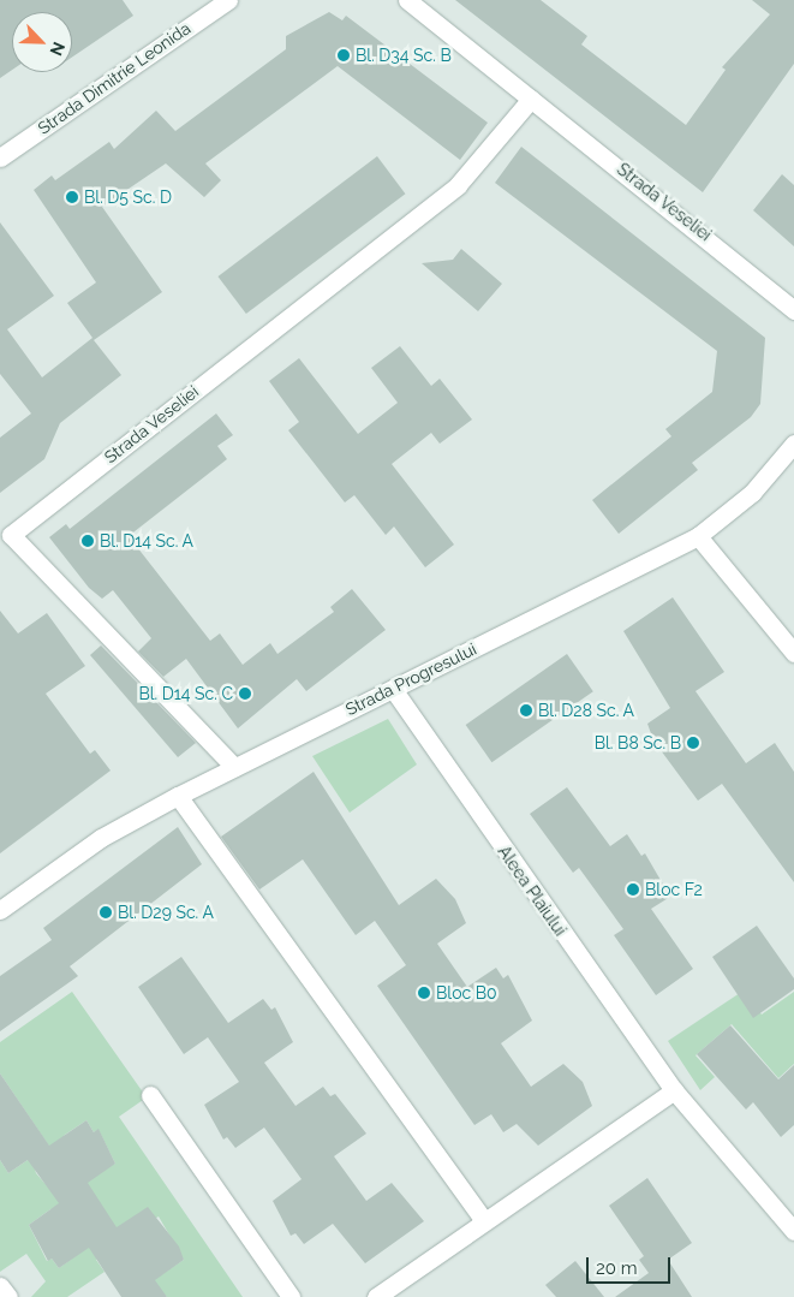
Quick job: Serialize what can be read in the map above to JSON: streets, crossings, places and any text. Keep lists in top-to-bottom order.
{
  "streets": {
    "street": [
      "Strada Dimitrie Leonida",
      "Strada Veseliei",
      "Strada Progresului",
      "Aleea Plaiului"
    ]
  },
  "crossings": [
    ["Strada Veseliei", "Strada Progresului"],
    ["Strada Progresului", "Aleea Plaiului"]
  ],
  "places": [
    "Bl. D34 Sc. B",
    "Bl. D5 Sc. D",
    "Bl. D14 Sc. A",
    "Bl. D14 Sc. C",
    "Bl. D28 Sc. A",
    "Bl. B8 Sc. B",
    "Bloc F2",
    "Bl. D29 Sc. A",
    "Bloc B0"
  ],
  "scale_bar": "20 m",
  "north": "bottom right"
}
